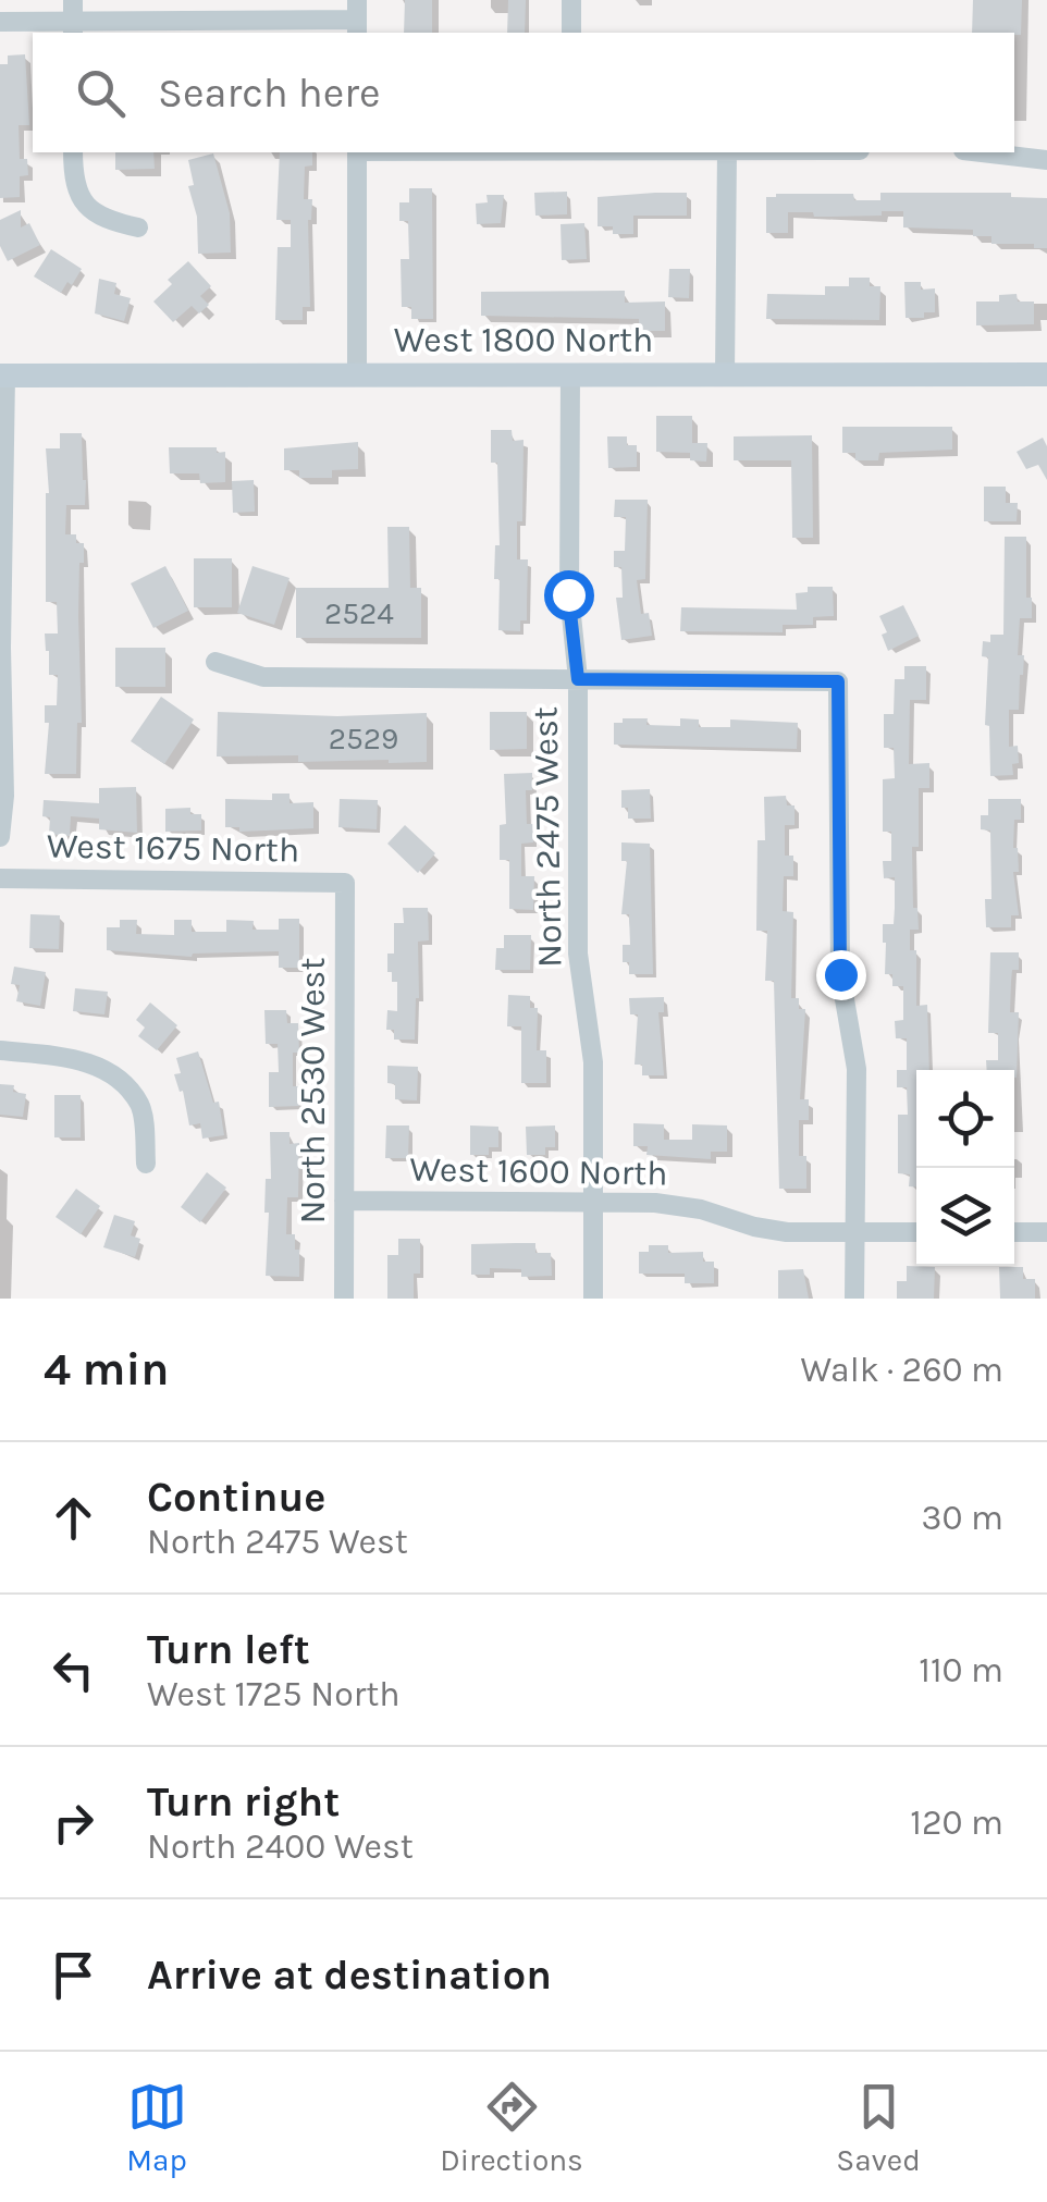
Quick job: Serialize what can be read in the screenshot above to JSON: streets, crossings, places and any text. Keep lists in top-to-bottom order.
{
  "streets": {
    "main road": ["West 1800 North"],
    "street": [
      "North 2475 West",
      "West 1675 North",
      "North 2530 West",
      "West 1600 North"
    ]
  },
  "crossings": [
    ["West 1800 North", "North 2475 West"],
    ["North 2475 West", "West 1600 North"],
    ["West 1675 North", "North 2530 West"],
    ["North 2530 West", "West 1600 North"]
  ],
  "house_numbers": ["2524", "2529"],
  "page": {
    "search": "Search here",
    "heading": ["4 min", "Walk · 260 m"],
    "list": [
      ["Continue", "North 2475 West", "30 m"],
      ["Turn left", "West 1725 North", "110 m"],
      ["Turn right", "North 2400 West", "120 m"],
      "Arrive at destination"
    ],
    "nav": ["Map", "Directions", "Saved"]
  }
}
